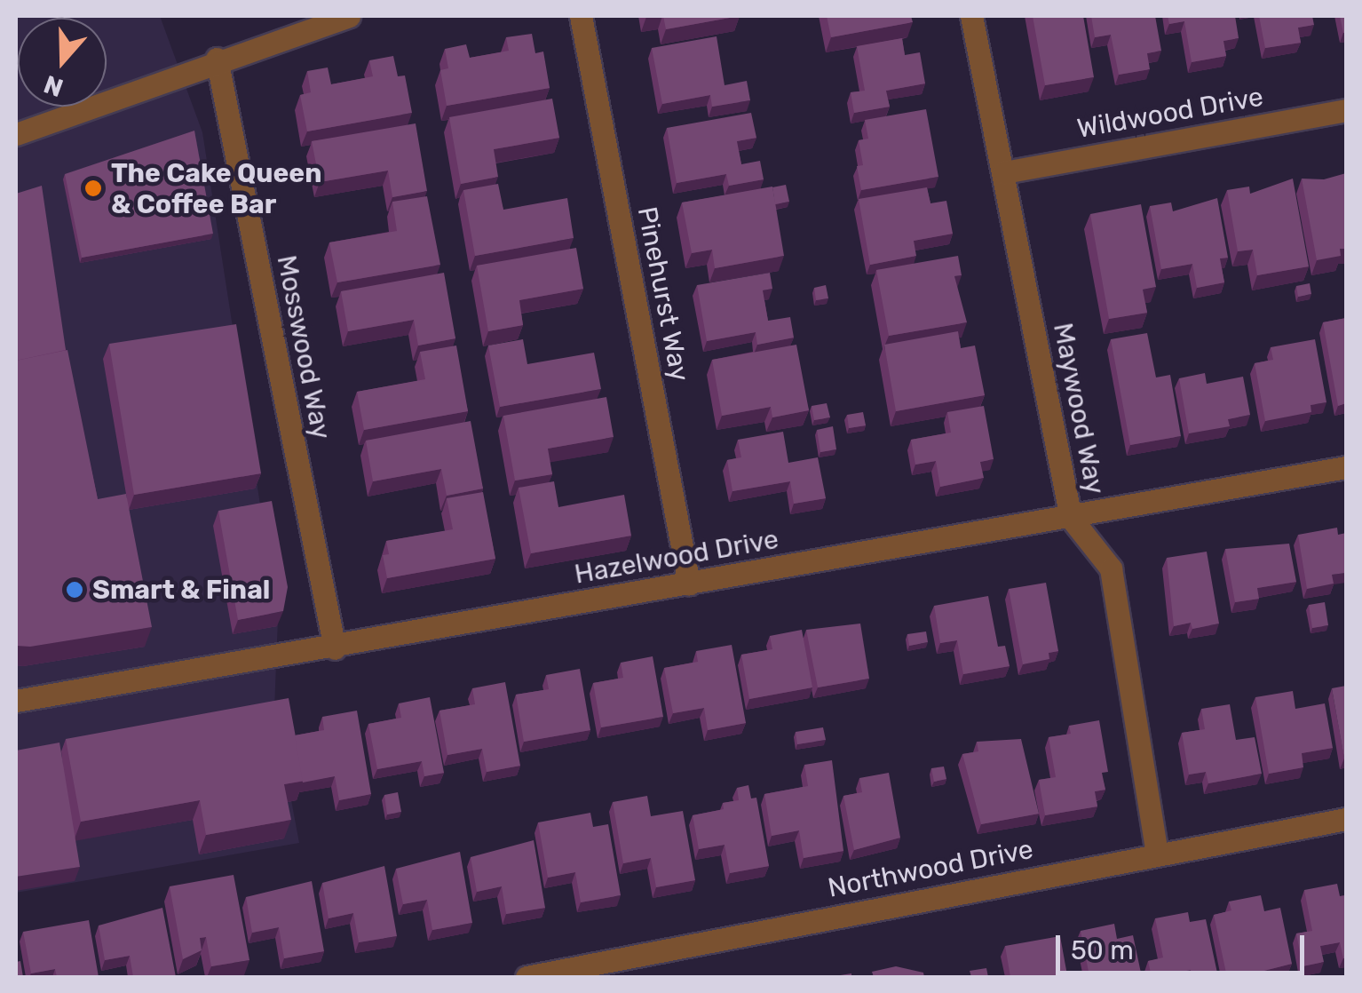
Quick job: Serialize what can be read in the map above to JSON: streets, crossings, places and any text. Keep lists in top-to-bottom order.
{
  "streets": {
    "street": [
      "Wildwood Drive",
      "Pinehurst Way",
      "Mosswood Way",
      "Maywood Way",
      "Hazelwood Drive",
      "Northwood Drive"
    ]
  },
  "crossings": [
    ["Wildwood Drive", "Maywood Way"],
    ["Pinehurst Way", "Hazelwood Drive"],
    ["Mosswood Way", "Hazelwood Drive"],
    ["Maywood Way", "Hazelwood Drive"],
    ["Maywood Way", "Northwood Drive"]
  ],
  "places": ["The Cake Queen & Coffee Bar", "Smart & Final"],
  "scale_bar": "50 m",
  "north": "bottom"
}
